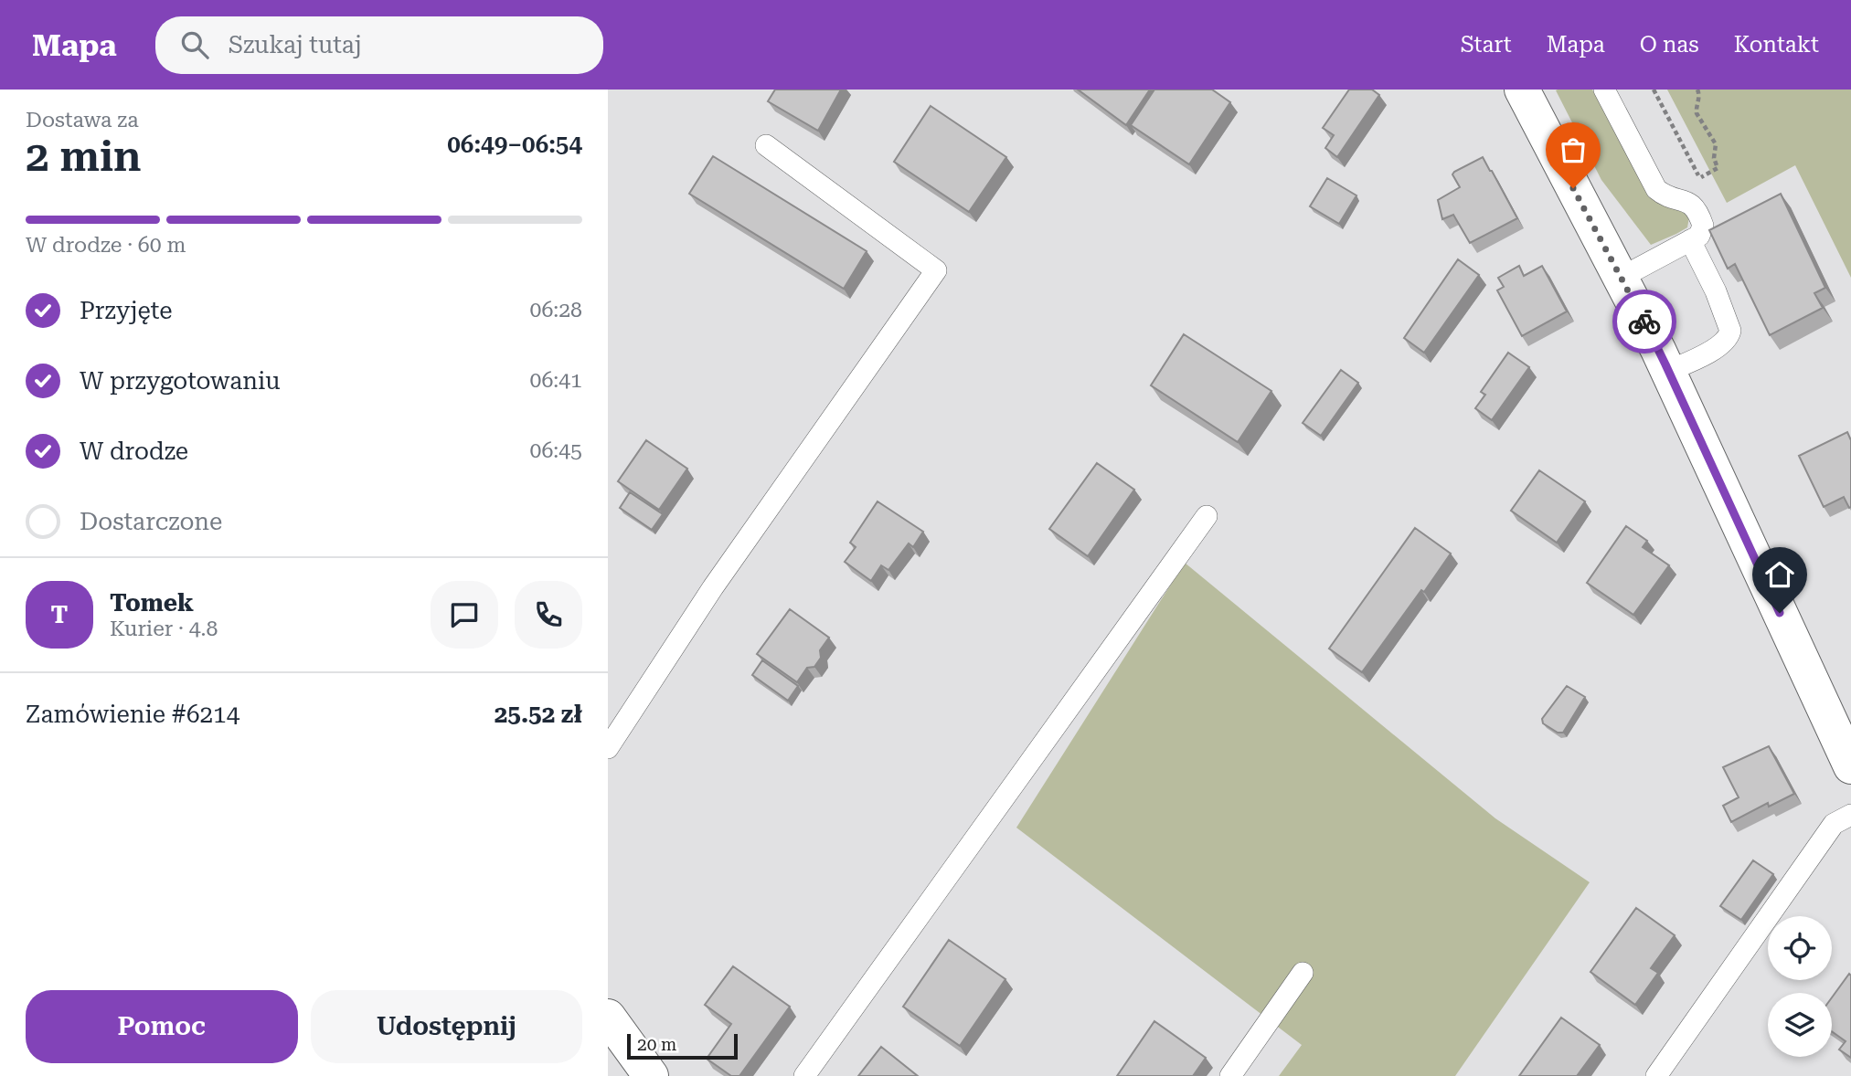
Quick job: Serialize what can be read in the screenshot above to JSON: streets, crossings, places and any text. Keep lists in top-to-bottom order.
{
  "scale_bar": "20 m",
  "page": {
    "header": "Mapa",
    "search": "Szukaj tutaj",
    "nav": [
      "Start",
      "Mapa",
      "O nas",
      "Kontakt"
    ],
    "heading": ["2 min", "Dostawa za", "06:49–06:54"],
    "panel": [
      "Tomek",
      "Kurier · 4.8",
      "Zamówienie #6214",
      "25.52 zł"
    ],
    "bar": "W drodze · 60 m",
    "list": [
      ["Przyjęte", "06:28"],
      ["W przygotowaniu", "06:41"],
      ["W drodze", "06:45"],
      "Dostarczone"
    ],
    "round": "T",
    "buttons": ["Pomoc", "Udostępnij"],
    "scale": "20 m"
  }
}
